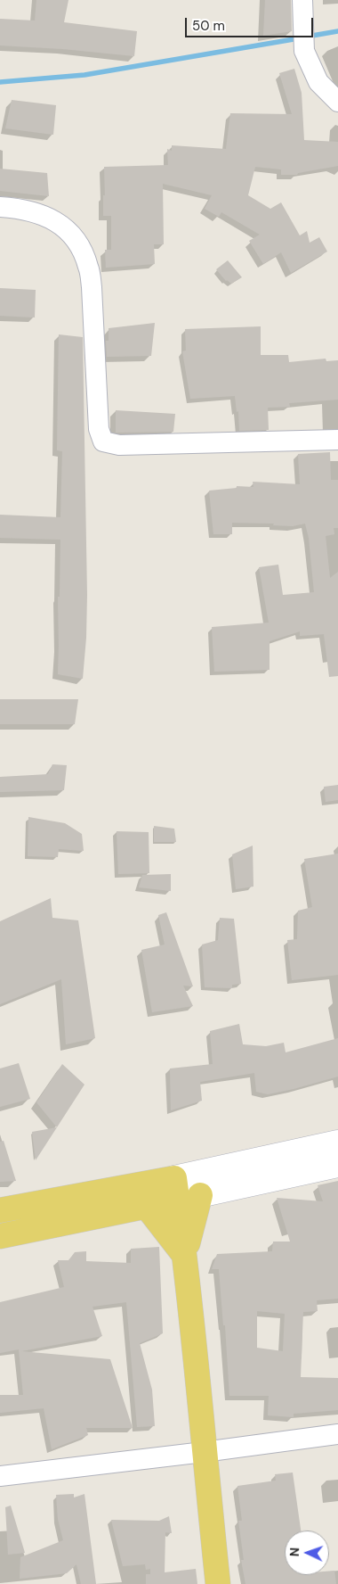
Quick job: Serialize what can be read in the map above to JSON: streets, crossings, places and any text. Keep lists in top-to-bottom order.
{
  "scale_bar": "50 m",
  "north": "left"
}
